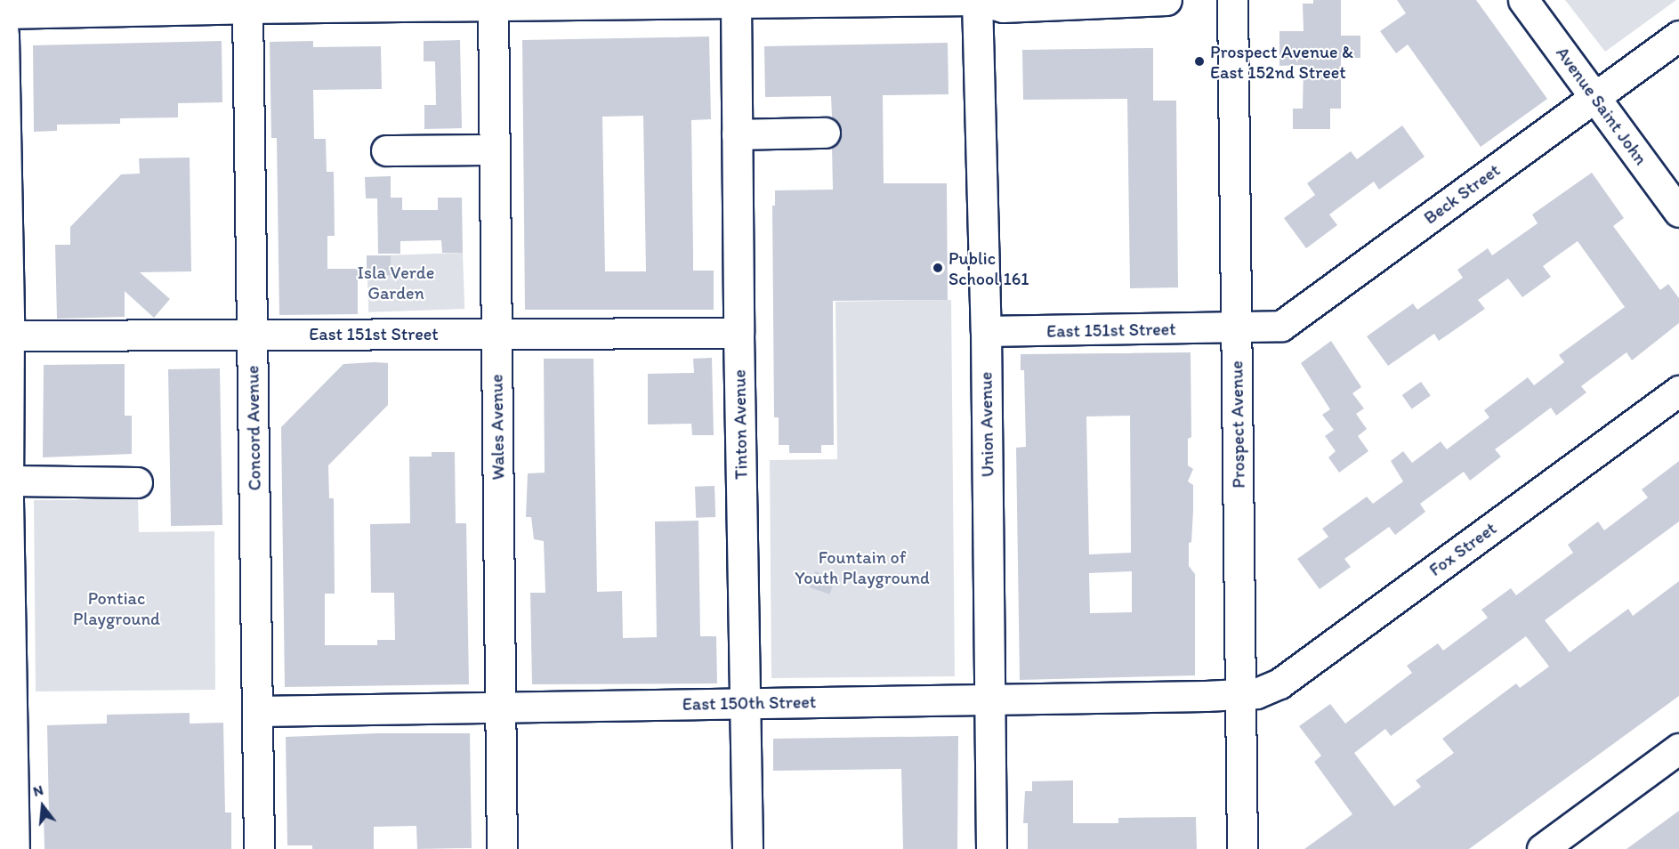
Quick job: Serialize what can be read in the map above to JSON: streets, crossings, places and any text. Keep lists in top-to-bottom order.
{
  "streets": {
    "street": [
      "Avenue Saint John",
      "Beck Street",
      "East 151st Street",
      "Tinton Avenue",
      "Union Avenue",
      "Prospect Avenue",
      "Wales Avenue",
      "Concord Avenue",
      "Fox Street",
      "East 150th Street"
    ]
  },
  "crossings": [
    ["Avenue Saint John", "Beck Street"],
    ["Beck Street", "East 151st Street"],
    ["Beck Street", "Prospect Avenue"],
    ["East 151st Street", "Tinton Avenue"],
    ["East 151st Street", "Union Avenue"],
    ["East 151st Street", "Prospect Avenue"],
    ["East 151st Street", "Wales Avenue"],
    ["East 151st Street", "Concord Avenue"],
    ["Tinton Avenue", "East 150th Street"],
    ["Union Avenue", "East 150th Street"],
    ["Prospect Avenue", "Fox Street"],
    ["Prospect Avenue", "East 150th Street"],
    ["Wales Avenue", "East 150th Street"],
    ["Concord Avenue", "East 150th Street"],
    ["Fox Street", "East 150th Street"]
  ],
  "parks": ["Isla Verde Garden", "Fountain of Youth Playground", "Pontiac Playground"],
  "places": ["Prospect Avenue & East 152nd Street", "Public School 161"],
  "north": "top"
}
